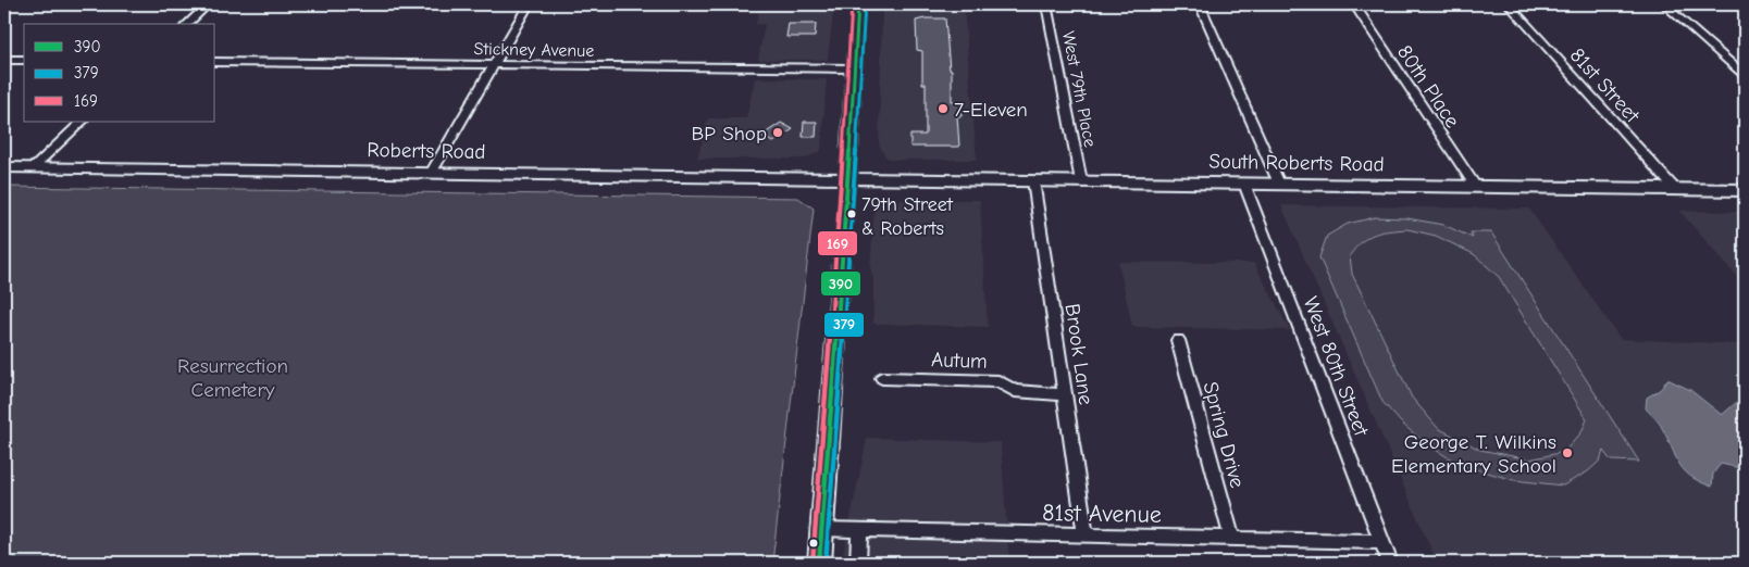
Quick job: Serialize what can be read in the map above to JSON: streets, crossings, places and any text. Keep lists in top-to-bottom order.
{
  "streets": {
    "street": [
      "Stickney Avenue",
      "81st Street",
      "80th Place",
      "West 79th Place",
      "Roberts Road",
      "South Roberts Road",
      "Brook Lane",
      "Autum",
      "West 80th Street",
      "Spring Drive",
      "81st Avenue"
    ]
  },
  "crossings": [
    ["81st Street", "South Roberts Road"],
    ["80th Place", "South Roberts Road"],
    ["West 79th Place", "South Roberts Road"],
    ["Roberts Road", "South Roberts Road"],
    ["South Roberts Road", "Brook Lane"],
    ["South Roberts Road", "West 80th Street"],
    ["Brook Lane", "Autum"],
    ["Brook Lane", "81st Avenue"],
    ["West 80th Street", "81st Avenue"],
    ["Spring Drive", "81st Avenue"]
  ],
  "parks": ["Resurrection Cemetery"],
  "places": [
    "7-Eleven",
    "BP Shop",
    "79th Street & Roberts",
    "George T. Wilkins Elementary School"
  ],
  "lines": ["transit line 390", "transit line 379", "transit line 169"],
  "legend": ["390", "379", "169"]
}
